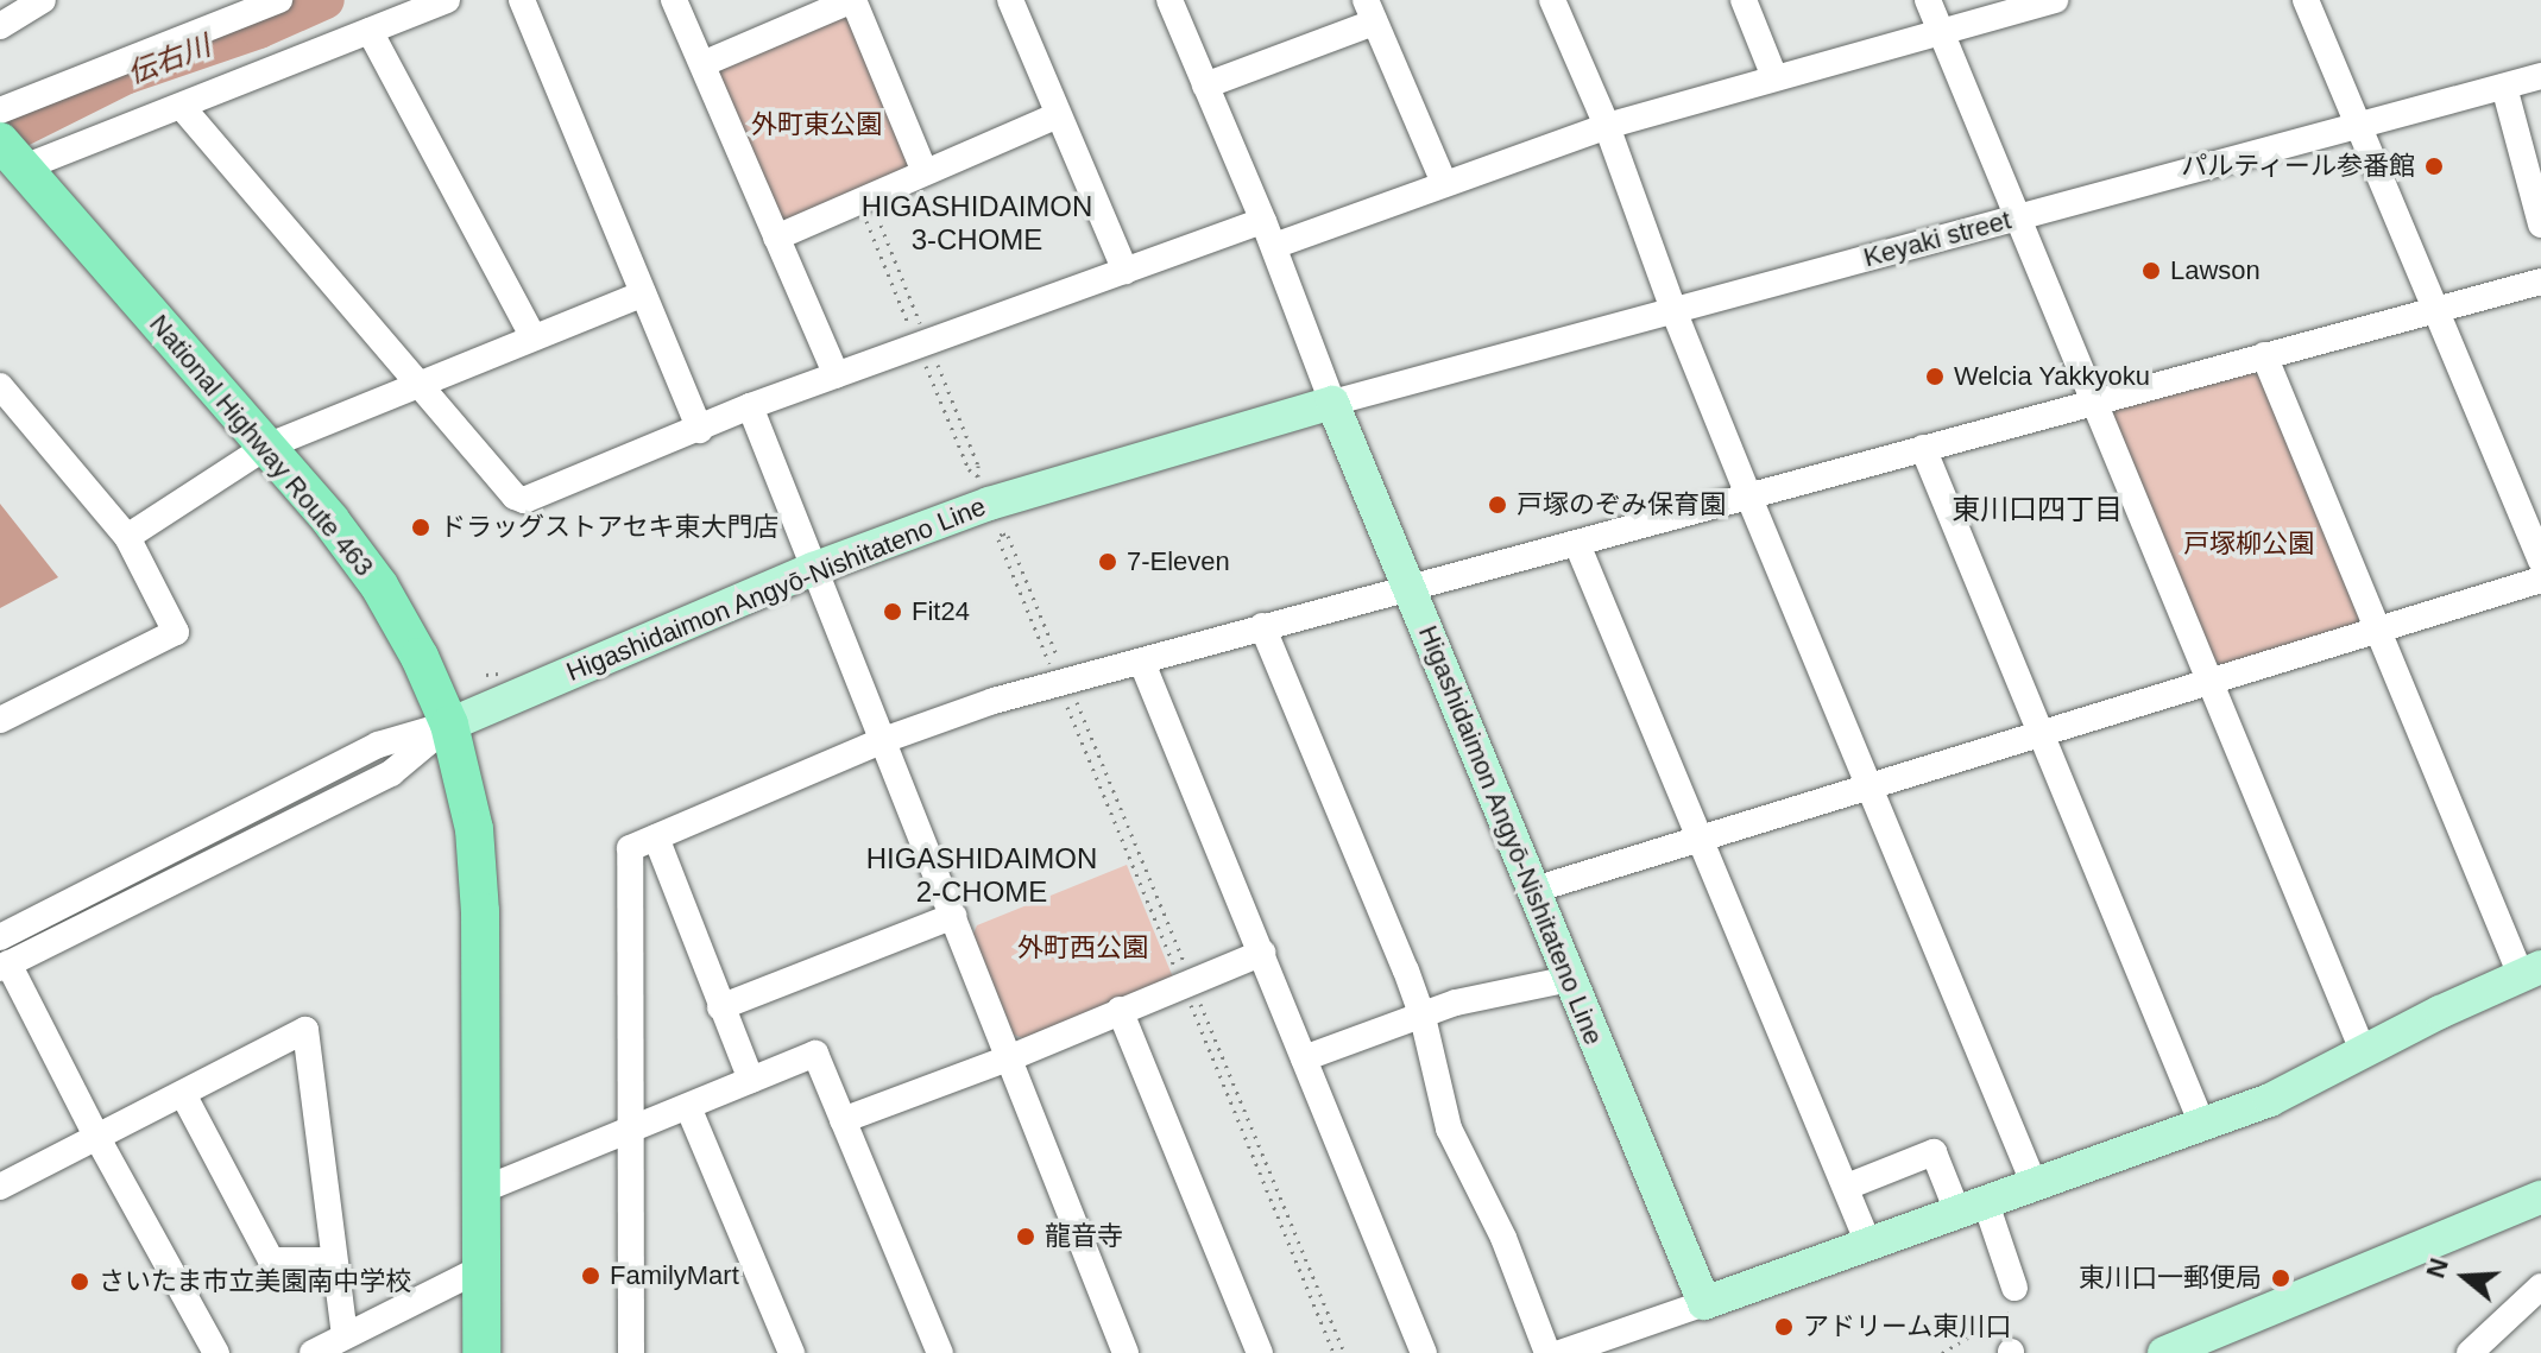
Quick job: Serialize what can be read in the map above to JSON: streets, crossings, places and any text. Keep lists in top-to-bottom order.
{
  "streets": {
    "highway": ["National Highway Route 463"],
    "main road": ["Higashidaimon Angyō-Nishitateno Line"],
    "street": ["Keyaki street"]
  },
  "crossings": [
    ["Keyaki street", "Higashidaimon Angyō-Nishitateno Line"],
    ["National Highway Route 463", "Higashidaimon Angyō-Nishitateno Line"]
  ],
  "districts": ["HIGASHIDAIMON 3-CHOME", "東川口四丁目", "HIGASHIDAIMON 2-CHOME"],
  "water": ["伝右川"],
  "parks": ["外町東公園", "戸塚柳公園", "外町西公園"],
  "places": [
    "パルティール参番館",
    "Lawson",
    "Welcia Yakkyoku",
    "戸塚のぞみ保育園",
    "ドラッグストアセキ東大門店",
    "7-Eleven",
    "Fit24",
    "龍音寺",
    "FamilyMart",
    "東川口一郵便局",
    "さいたま市立美園南中学校",
    "アドリーム東川口"
  ],
  "north": "left"
}
